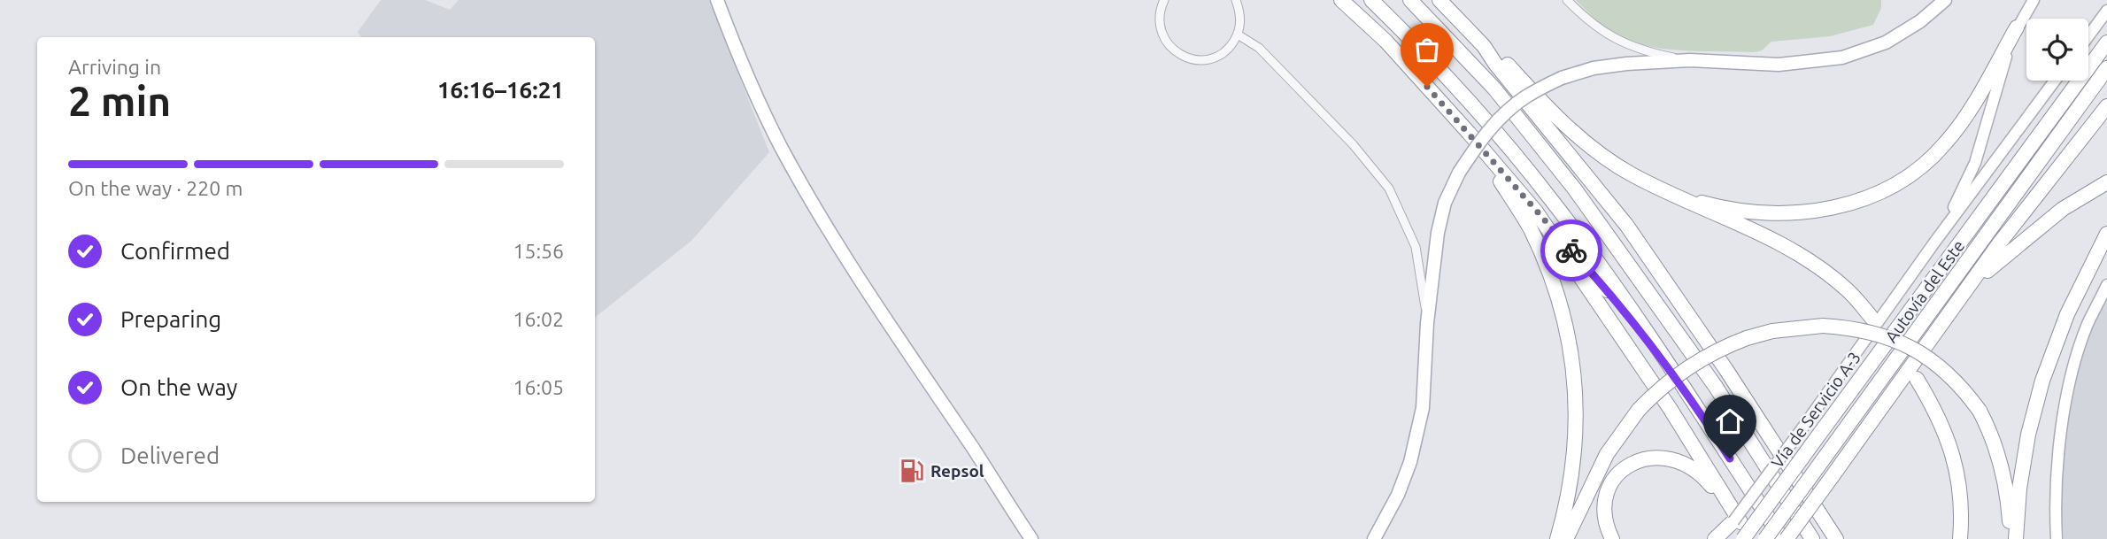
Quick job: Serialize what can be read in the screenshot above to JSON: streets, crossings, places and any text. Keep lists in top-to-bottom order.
{
  "streets": {
    "highway": ["Autovía del Este"],
    "main road": ["Vía de Servicio A-3"]
  },
  "places": {
    "fuel station": ["Repsol"]
  },
  "page": {
    "heading": ["2 min", "Arriving in", "16:16–16:21"],
    "bar": "On the way · 220 m",
    "list": [
      ["Confirmed", "15:56"],
      ["Preparing", "16:02"],
      ["On the way", "16:05"],
      "Delivered"
    ]
  }
}
